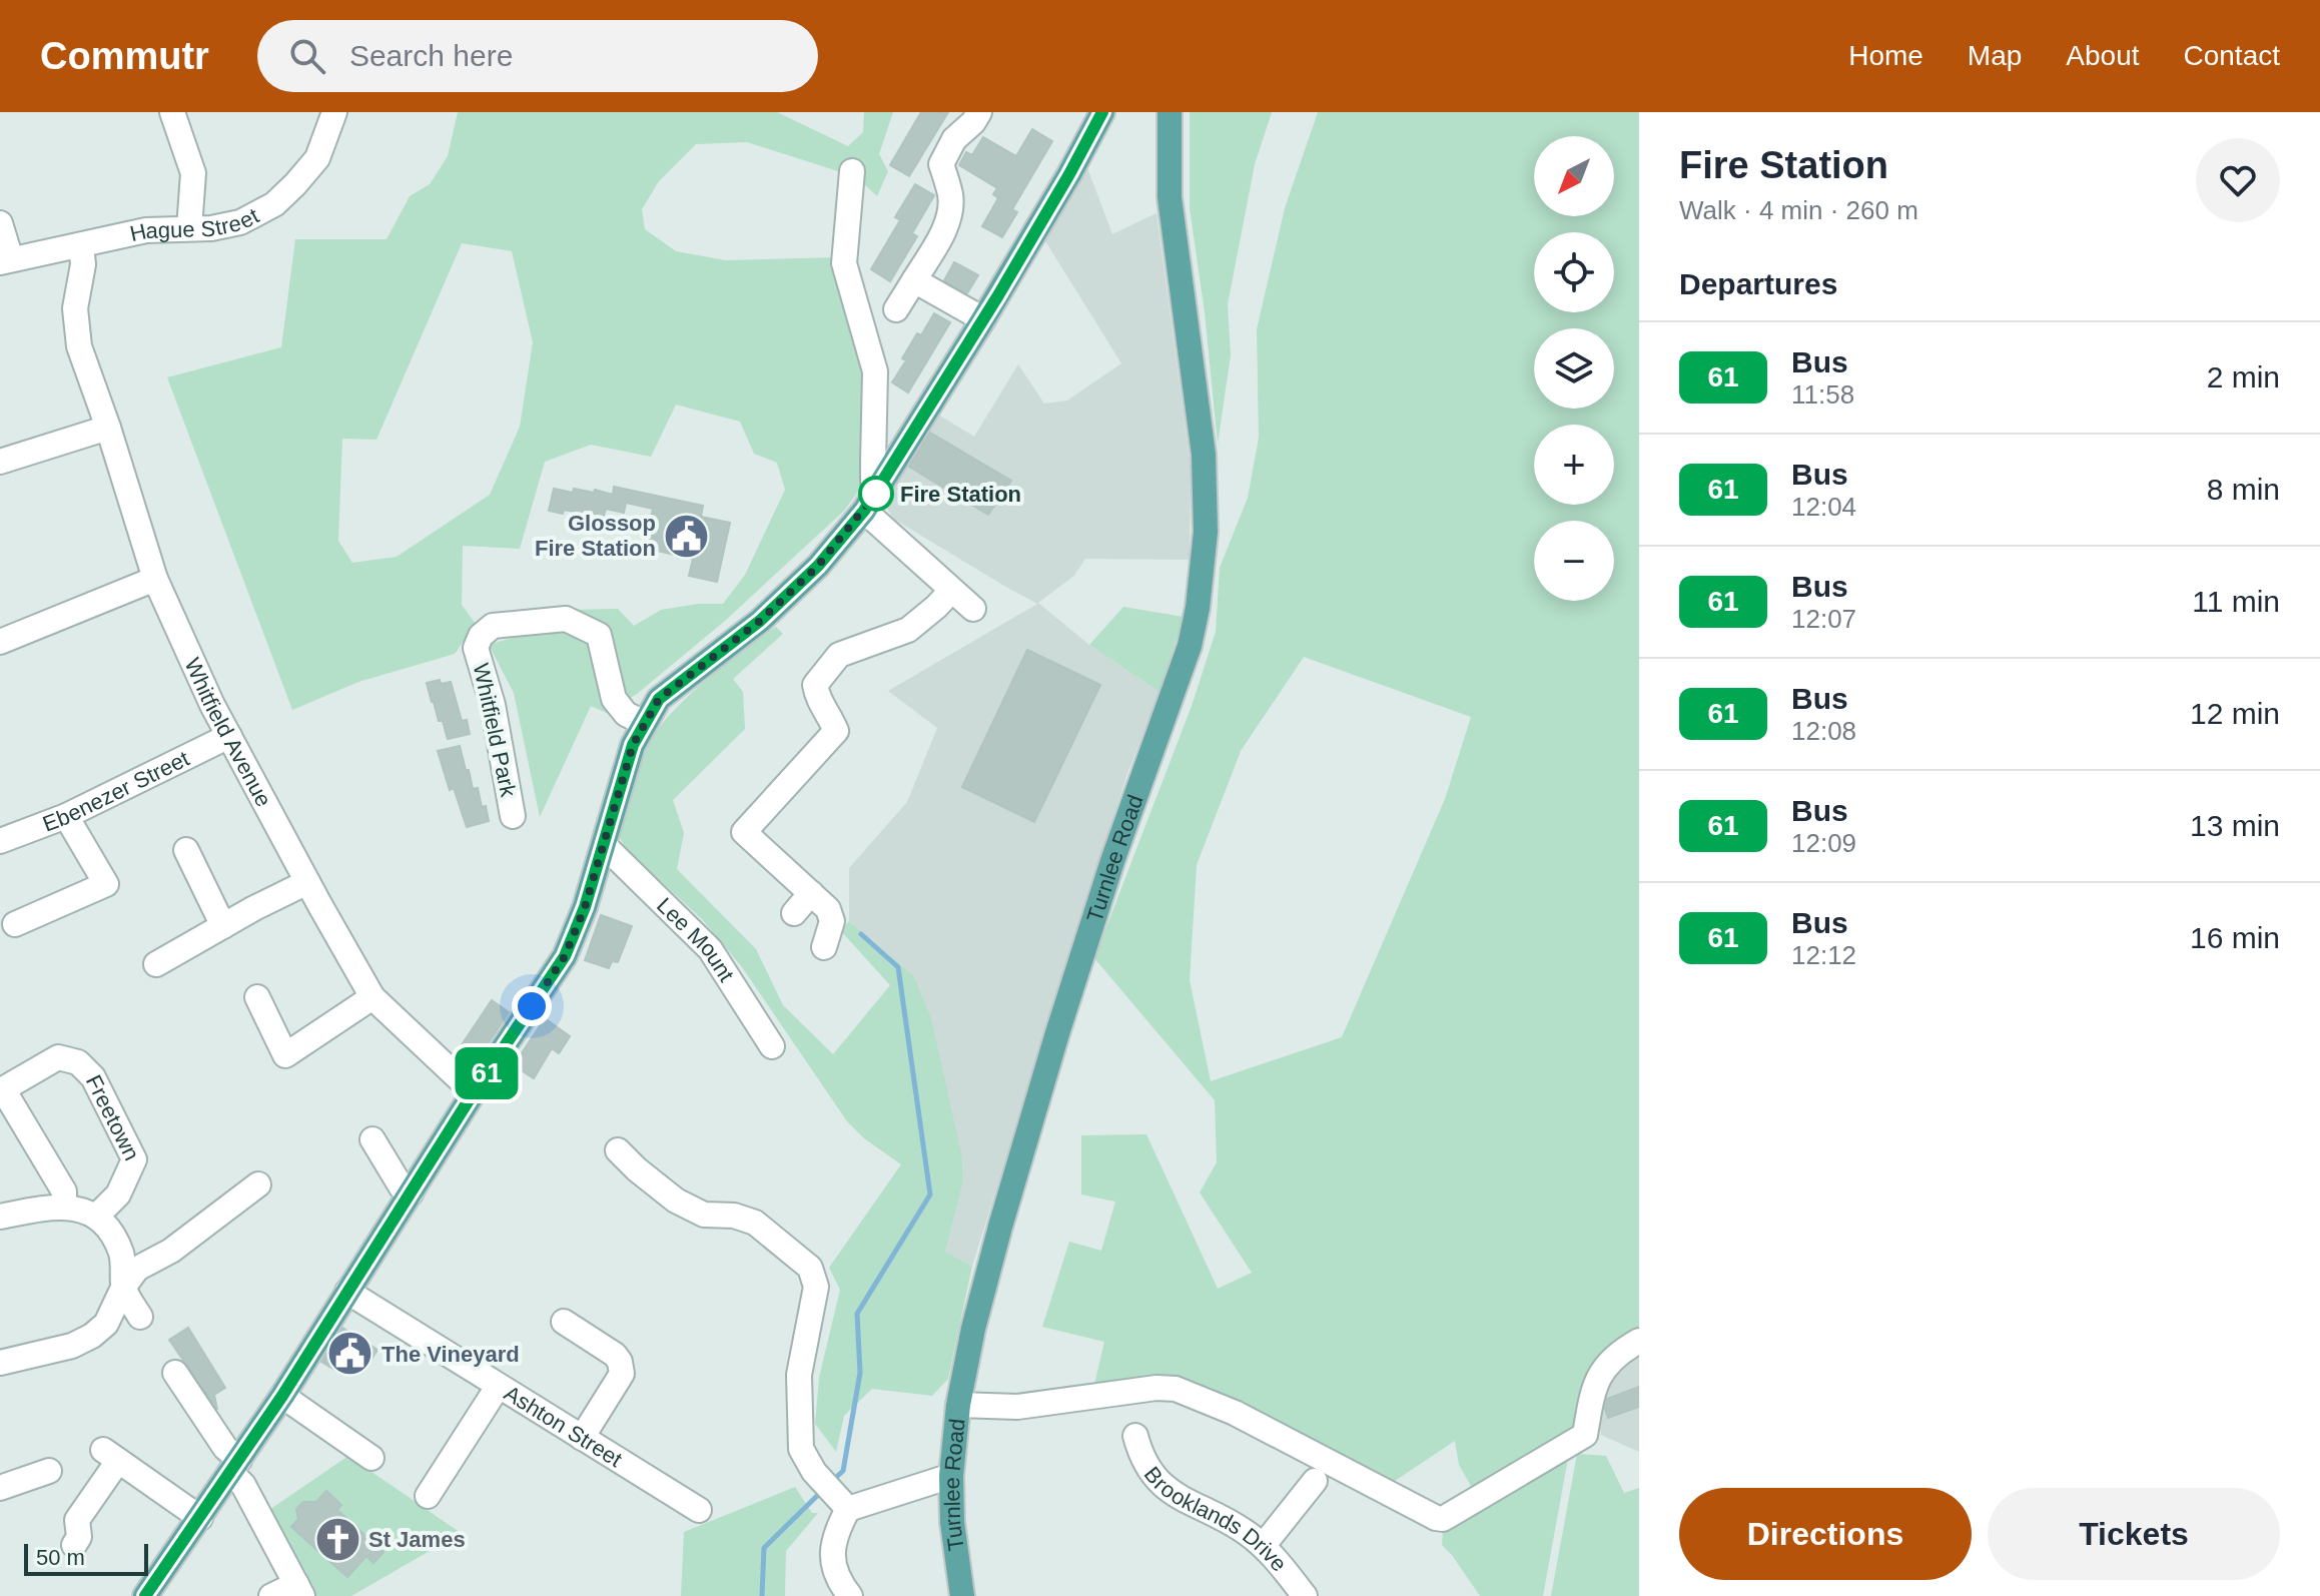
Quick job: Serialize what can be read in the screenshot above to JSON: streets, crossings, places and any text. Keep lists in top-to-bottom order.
{
  "streets": {
    "main road": ["Turnlee Road"],
    "street": [
      "Hague Street",
      "Whitfield Park",
      "Whitfield Avenue",
      "Ebenezer Street",
      "Lee Mount",
      "Freetown",
      "Ashton Street",
      "Brooklands Drive"
    ]
  },
  "crossings": [
    ["Hague Street", "Whitfield Avenue"],
    ["Whitfield Avenue", "Ebenezer Street"]
  ],
  "places": {
    "other": ["Fire Station"],
    "public building": ["Glossop Fire Station", "The Vineyard"],
    "church": ["St James"]
  },
  "lines": ["bus line 61"],
  "scale_bar": "50 m",
  "north": "bottom left",
  "page": {
    "header": "Commutr",
    "search": "Search here",
    "nav": [
      "Home",
      "Map",
      "About",
      "Contact"
    ],
    "on_map": "61",
    "heading": [
      ["Fire Station", "Walk · 4 min · 260 m"],
      "Departures"
    ],
    "map_buttons": ["+", "−"],
    "list": [
      {
        "mark": "61",
        "name": "Bus",
        "note": "11:58",
        "value": "2 min"
      },
      {
        "mark": "61",
        "name": "Bus",
        "note": "12:04",
        "value": "8 min"
      },
      {
        "mark": "61",
        "name": "Bus",
        "note": "12:07",
        "value": "11 min"
      },
      {
        "mark": "61",
        "name": "Bus",
        "note": "12:08",
        "value": "12 min"
      },
      {
        "mark": "61",
        "name": "Bus",
        "note": "12:09",
        "value": "13 min"
      },
      {
        "mark": "61",
        "name": "Bus",
        "note": "12:12",
        "value": "16 min"
      }
    ],
    "buttons": ["Directions", "Tickets"],
    "scale": "50 m"
  }
}
